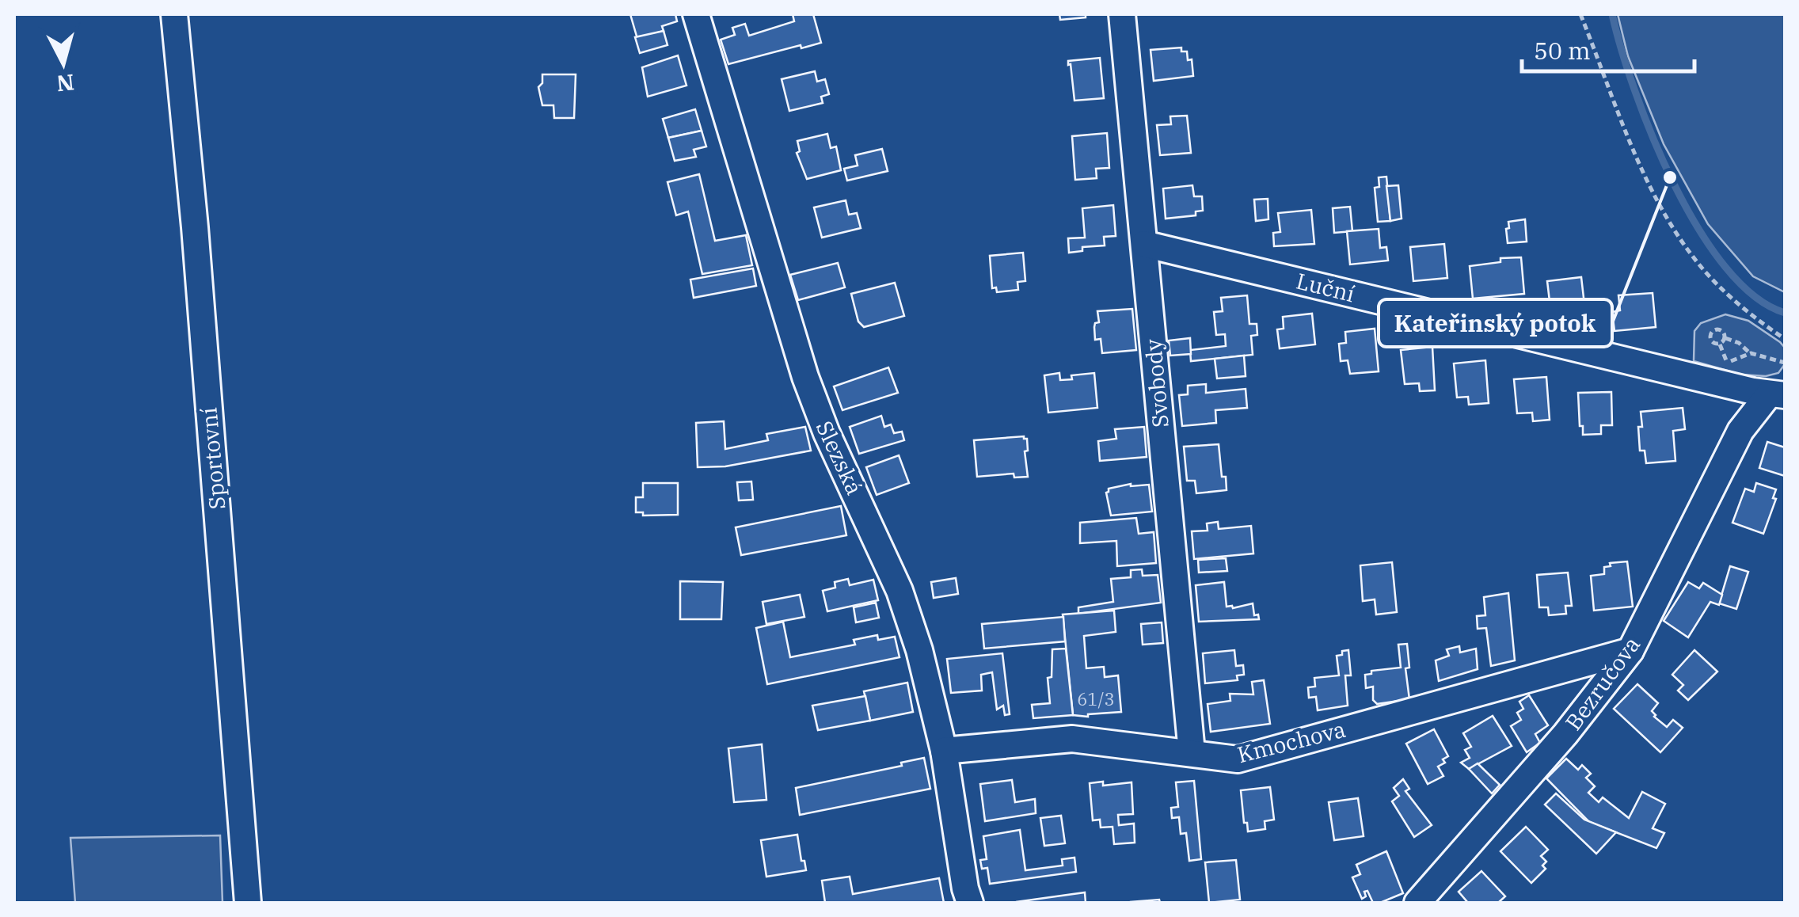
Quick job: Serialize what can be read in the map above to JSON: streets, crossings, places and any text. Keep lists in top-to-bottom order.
{
  "streets": {
    "street": [
      "Luční",
      "Svobody",
      "Slezská",
      "Sportovní",
      "Bezručova",
      "Kmochova"
    ]
  },
  "crossings": [
    ["Luční", "Svobody"],
    ["Luční", "Bezručova"],
    ["Svobody", "Kmochova"],
    ["Slezská", "Kmochova"],
    ["Bezručova", "Kmochova"]
  ],
  "places": ["Kateřinský potok"],
  "house_numbers": ["61/3"],
  "scale_bar": "50 m",
  "north": "bottom"
}
